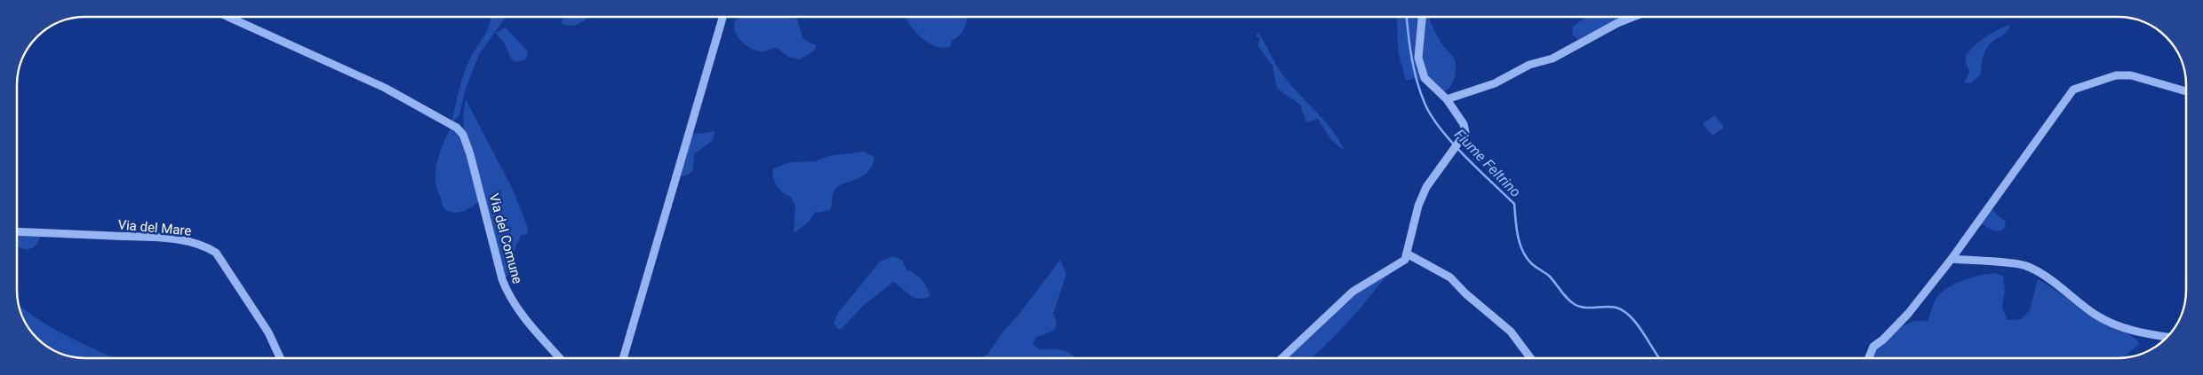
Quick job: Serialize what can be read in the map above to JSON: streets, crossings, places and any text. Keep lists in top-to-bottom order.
{
  "streets": {
    "street": ["Via del Mare", "Via del Comune"]
  },
  "water": ["Fiume Feltrino"]
}
